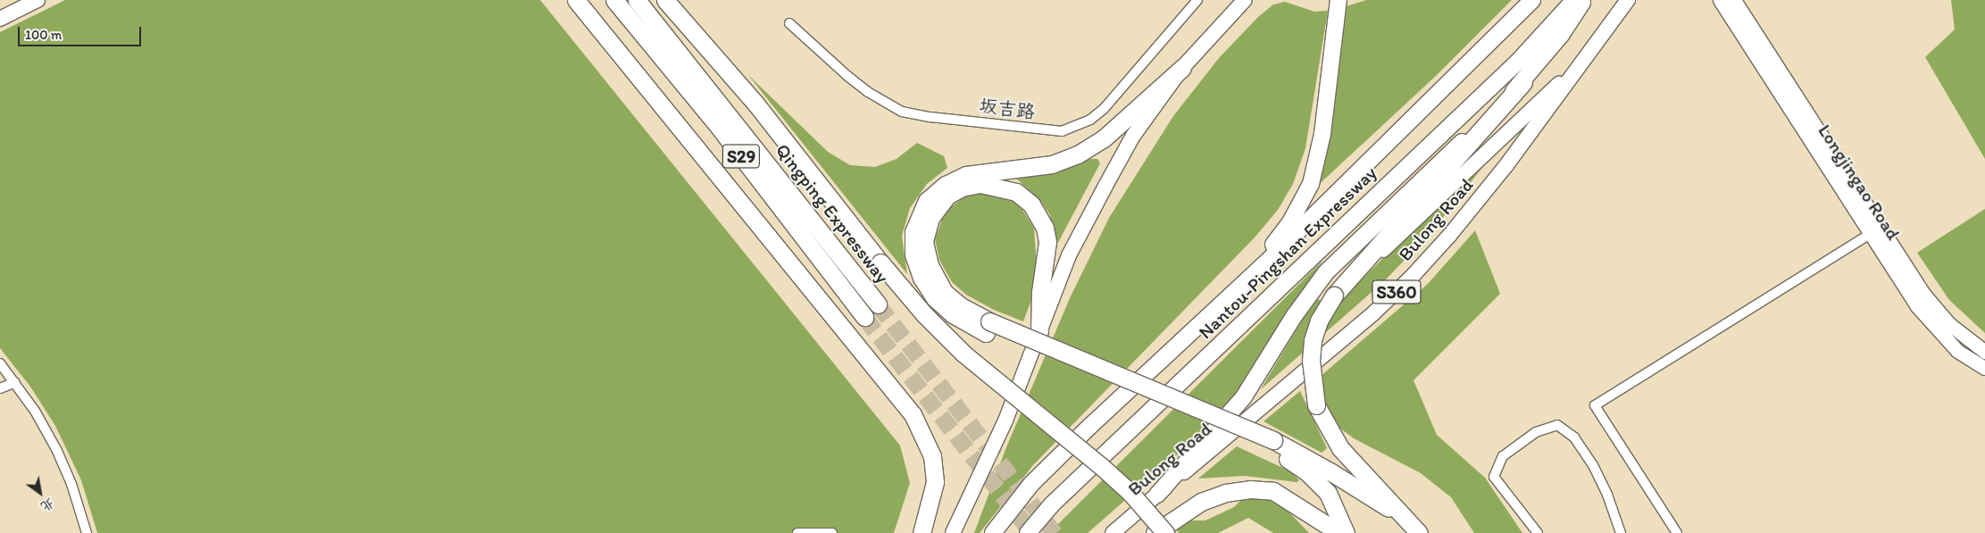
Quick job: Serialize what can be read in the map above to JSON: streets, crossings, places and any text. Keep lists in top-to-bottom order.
{
  "streets": {
    "highway": ["S29", "Qingping Expressway", "Nantou-Pingshan Expressway"],
    "main road": ["Longjingao Road", "Bulong Road", "S360"],
    "street": ["坂吉路"]
  },
  "scale_bar": "100 m",
  "north": "bottom right"
}
